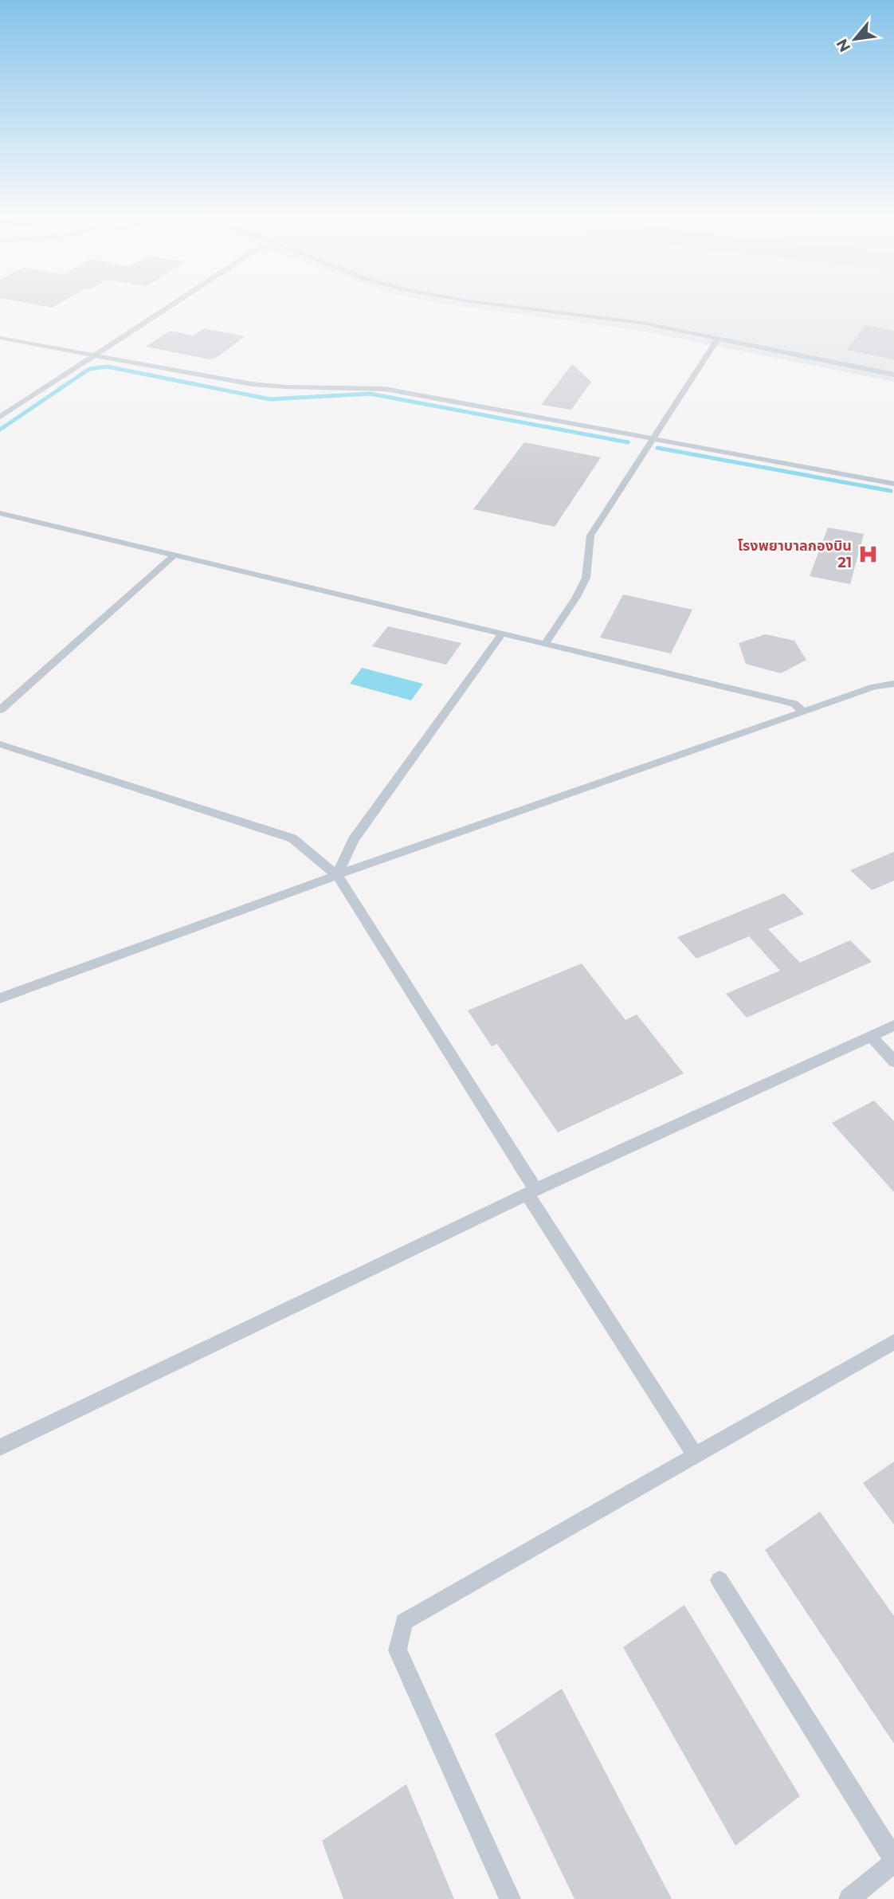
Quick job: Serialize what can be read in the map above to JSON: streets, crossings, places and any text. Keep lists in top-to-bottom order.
{
  "places": {
    "hospital": ["โรงพยาบาลกองบิน 21"]
  },
  "north": "bottom left"
}
